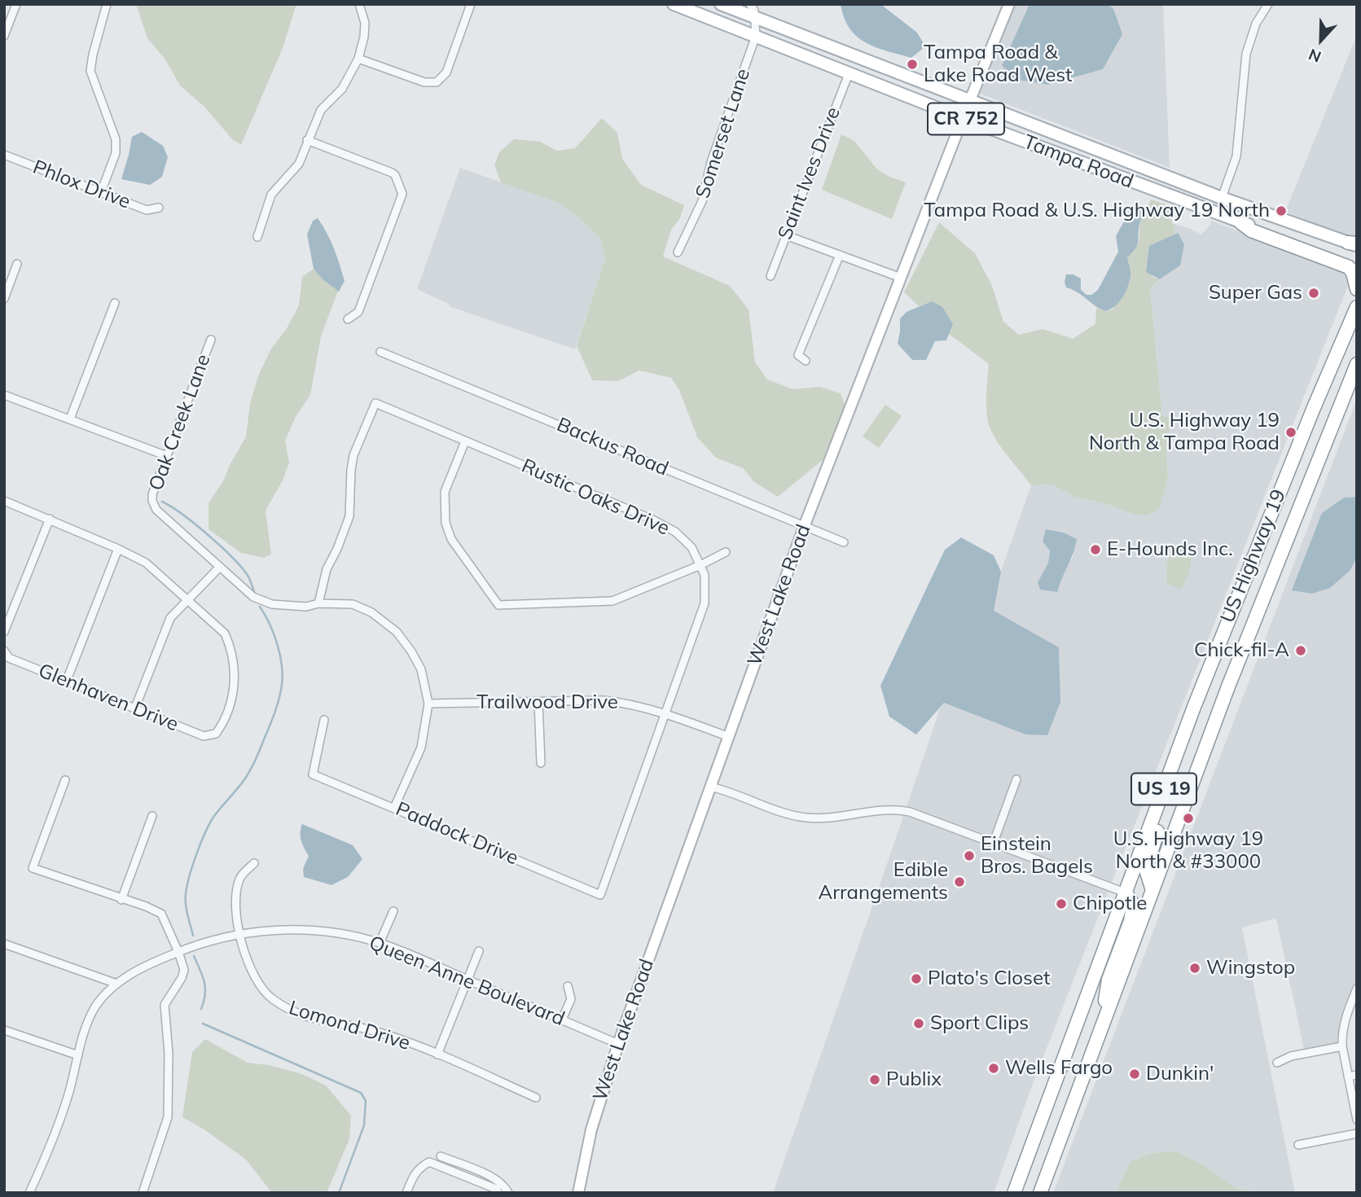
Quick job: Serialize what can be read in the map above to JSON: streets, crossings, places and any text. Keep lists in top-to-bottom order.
{
  "streets": {
    "highway": ["US Highway 19", "US 19"],
    "main road": ["CR 752", "Tampa Road"],
    "street": [
      "Somerset Lane",
      "Saint Ives Drive",
      "Phlox Drive",
      "Oak Creek Lane",
      "Backus Road",
      "Rustic Oaks Drive",
      "West Lake Road",
      "Glenhaven Drive",
      "Trailwood Drive",
      "Paddock Drive",
      "Queen Anne Boulevard",
      "Lomond Drive"
    ]
  },
  "crossings": [
    ["Somerset Lane", "Tampa Road"],
    ["Tampa Road", "Saint Ives Drive"],
    ["Tampa Road", "West Lake Road"],
    ["Oak Creek Lane", "Rustic Oaks Drive"],
    ["Oak Creek Lane", "Trailwood Drive"],
    ["Oak Creek Lane", "Paddock Drive"],
    ["Backus Road", "West Lake Road"],
    ["Rustic Oaks Drive", "Trailwood Drive"],
    ["Rustic Oaks Drive", "Paddock Drive"],
    ["West Lake Road", "Trailwood Drive"],
    ["West Lake Road", "Queen Anne Boulevard"],
    ["Queen Anne Boulevard", "Lomond Drive"]
  ],
  "places": [
    "Tampa Road & Lake Road West",
    "Tampa Road & U.S. Highway 19 North",
    "Super Gas",
    "U.S. Highway 19 North & Tampa Road",
    "E-Hounds Inc.",
    "Chick-fil-A",
    "U.S. Highway 19 North & #33000",
    "Einstein Bros. Bagels",
    "Edible Arrangements",
    "Chipotle",
    "Wingstop",
    "Plato's Closet",
    "Sport Clips",
    "Wells Fargo",
    "Dunkin'",
    "Publix"
  ],
  "north": "bottom"
}
